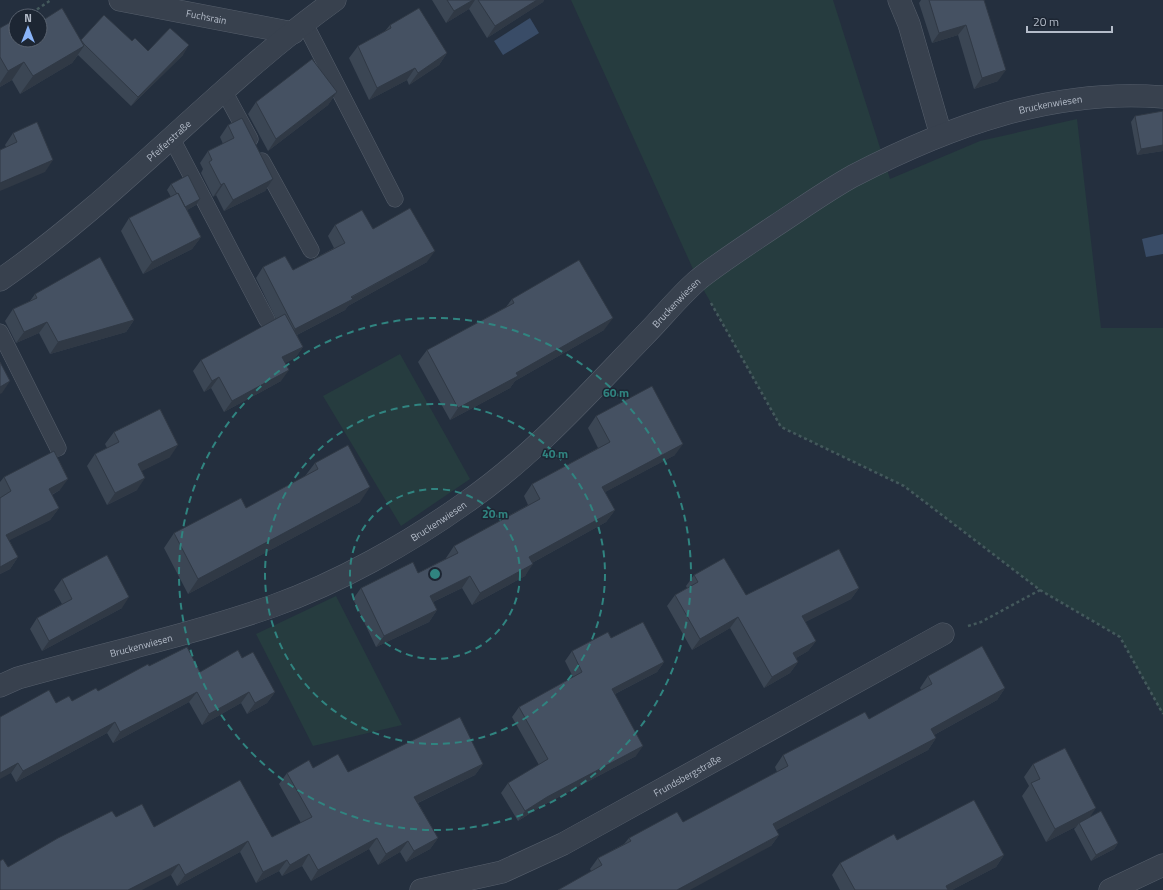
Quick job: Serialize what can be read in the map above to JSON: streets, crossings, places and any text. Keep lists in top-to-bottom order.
{
  "streets": {
    "street": [
      "Fuchsrain",
      "Bruckenwiesen",
      "Pfeiferstraße",
      "Frundsbergstraße"
    ]
  },
  "crossings": [
    ["Fuchsrain", "Pfeiferstraße"]
  ],
  "scale_bar": "20 m",
  "north": "top",
  "rings": ["60 m", "40 m", "20 m"]
}
